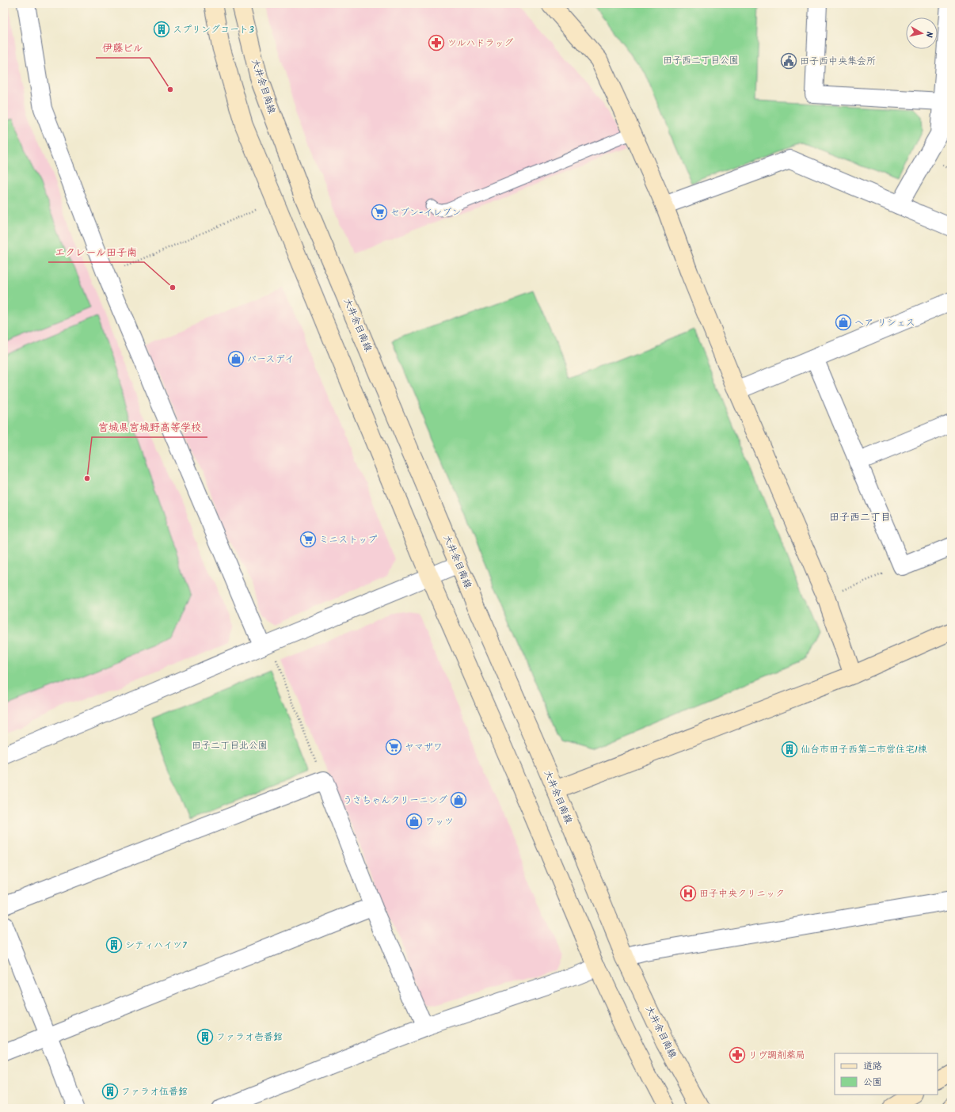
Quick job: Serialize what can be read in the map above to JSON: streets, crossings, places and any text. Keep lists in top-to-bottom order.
{
  "streets": {
    "street": ["大井余目南線"]
  },
  "districts": ["田子西二丁目"],
  "parks": ["田子西二丁目公園", "田子二丁目北公園"],
  "places": {
    "building": [
      "スプリングコート3",
      "仙台市田子西第二市営住宅1棟",
      "シティハイツ7",
      "ファラオ壱番館",
      "ファラオ伍番館"
    ],
    "pharmacy": ["ツルハドラッグ", "リヴ調剤薬局"],
    "public building": ["田子西中央集会所"],
    "other": ["伊藤ビル", "エクレール田子南", "宮城県宮城野高等学校"],
    "supermarket": ["セブン-イレブン", "ミニストップ", "ヤマザワ"],
    "shop": [
      "ヘア リシェス",
      "バースデイ",
      "うさちゃんクリーニング",
      "ワッツ"
    ],
    "hospital": ["田子中央クリニック"]
  },
  "legend": ["道路", "公園"],
  "north": "right"
}
